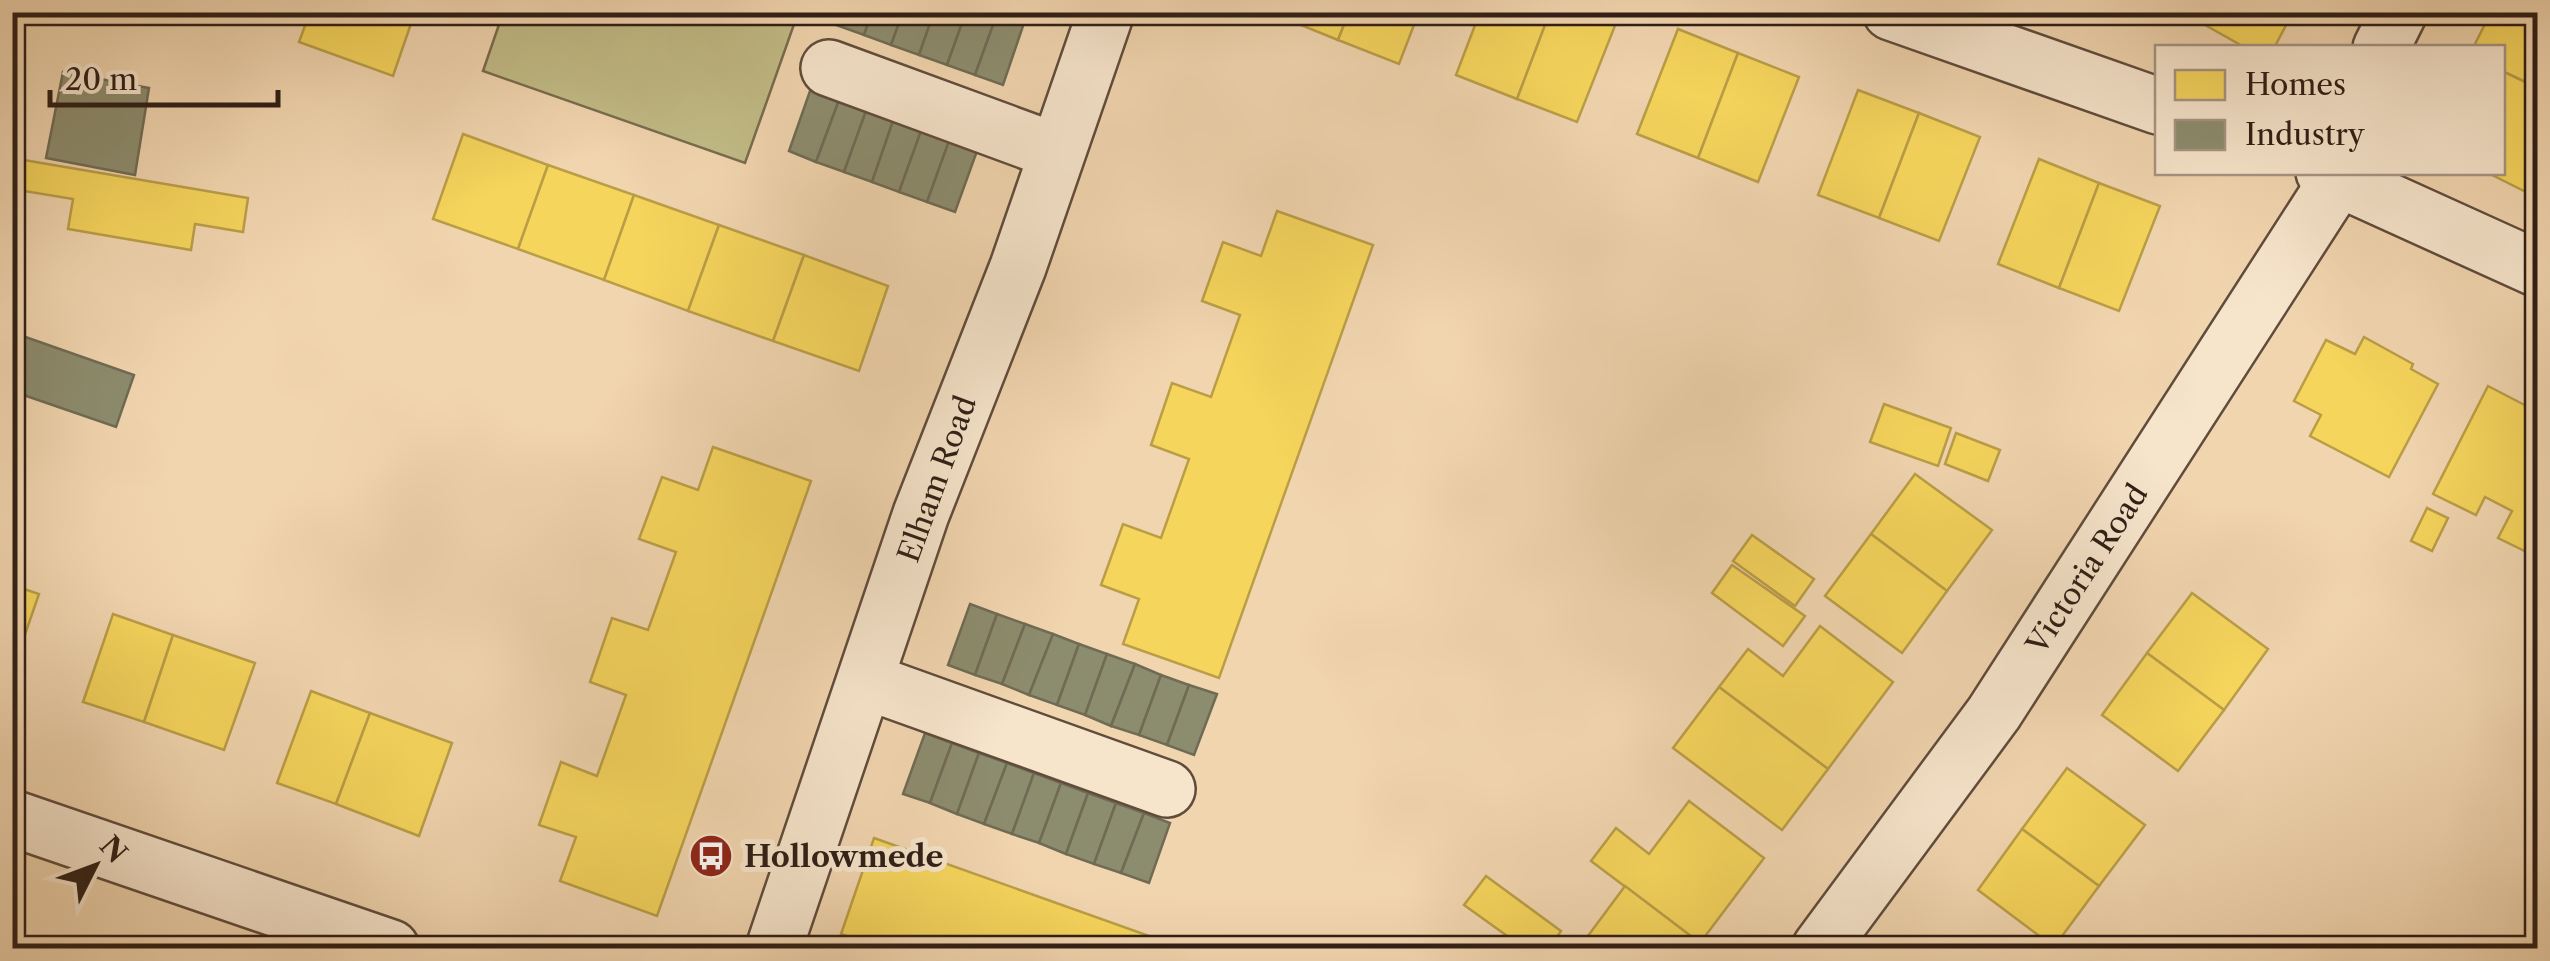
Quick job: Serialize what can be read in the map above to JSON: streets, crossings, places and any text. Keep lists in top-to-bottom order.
{
  "streets": {
    "street": ["Elham Road", "Victoria Road"]
  },
  "places": {
    "bus stop": ["Hollowmede"]
  },
  "legend": ["Homes", "Industry"],
  "scale_bar": "20 m",
  "north": "top right"
}
